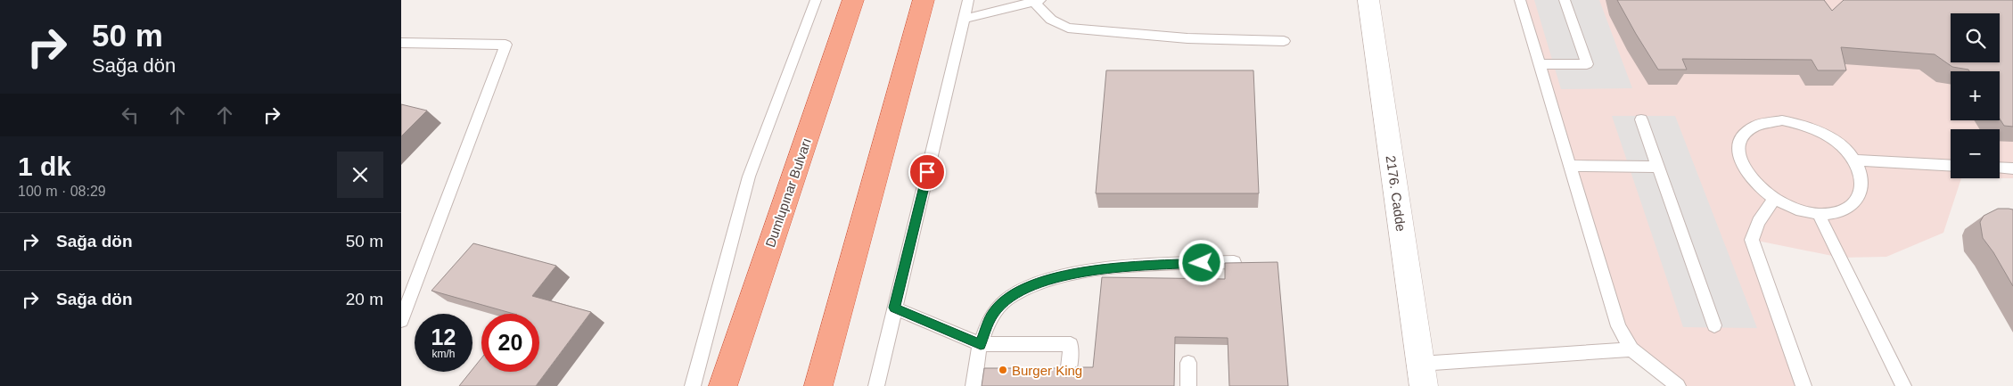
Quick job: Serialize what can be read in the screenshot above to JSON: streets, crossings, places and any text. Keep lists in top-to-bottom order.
{
  "streets": {
    "highway": ["Dumlupınar Bulvarı"],
    "street": ["2176. Cadde"]
  },
  "places": ["Burger King"],
  "page": {
    "turn": ["50 m", "Sağa dön"],
    "map_buttons": ["+", "−"],
    "heading": ["1 dk", "100 m · 08:29"],
    "list": [
      {
        "name": "Sağa dön",
        "value": "50 m"
      },
      {
        "name": "Sağa dön",
        "value": "20 m"
      }
    ],
    "speed": "12 km/h",
    "limit": "20"
  }
}
